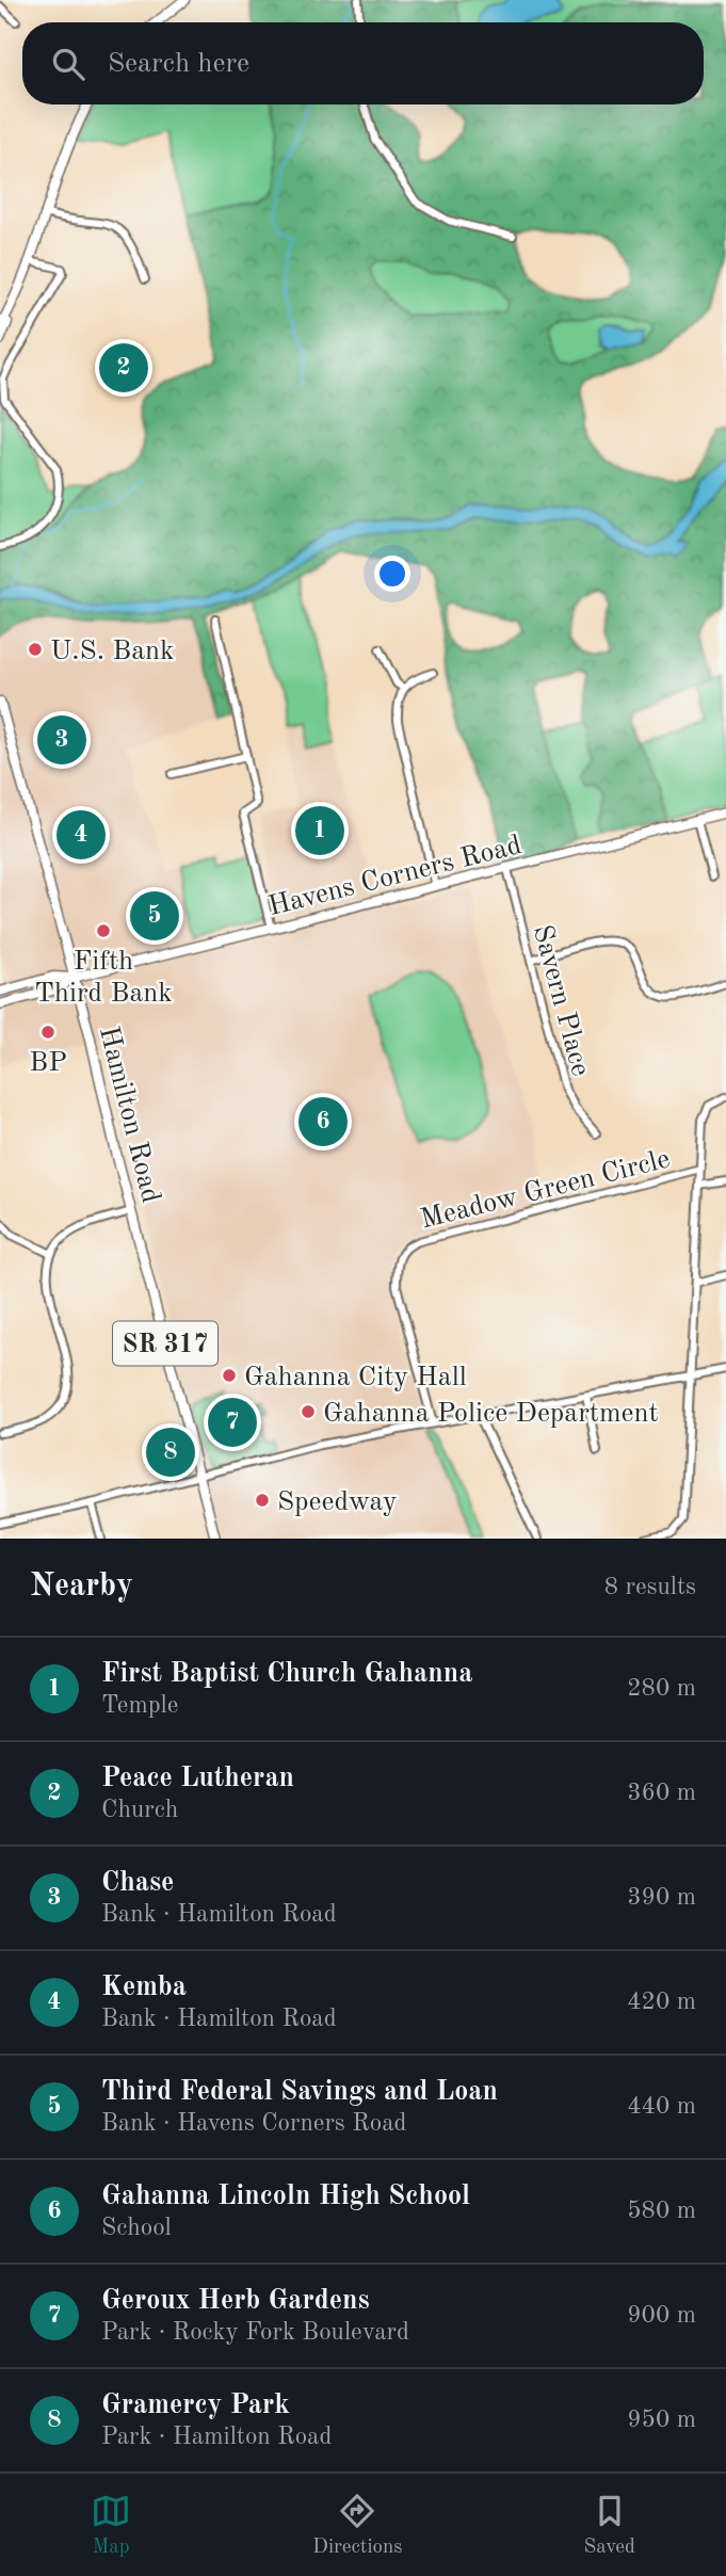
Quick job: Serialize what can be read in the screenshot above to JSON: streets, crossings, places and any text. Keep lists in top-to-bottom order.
{
  "streets": {
    "main road": ["Havens Corners Road", "Hamilton Road", "SR 317"],
    "street": ["Savern Place", "Meadow Green Circle"]
  },
  "crossings": [
    ["Havens Corners Road", "Savern Place"],
    ["Havens Corners Road", "Hamilton Road"]
  ],
  "places": [
    "U.S. Bank",
    "Fifth Third Bank",
    "BP",
    "Gahanna City Hall",
    "Gahanna Police Department",
    "Speedway"
  ],
  "page": {
    "search": "Search here",
    "pins": [
      "2",
      "3",
      "1",
      "4",
      "5",
      "6",
      "7",
      "8"
    ],
    "heading": ["Nearby", "8 results"],
    "list": [
      {
        "mark": "1",
        "name": "First Baptist Church Gahanna",
        "note": "Temple",
        "value": "280 m"
      },
      {
        "mark": "2",
        "name": "Peace Lutheran",
        "note": "Church",
        "value": "360 m"
      },
      {
        "mark": "3",
        "name": "Chase",
        "note": "Bank · Hamilton Road",
        "value": "390 m"
      },
      {
        "mark": "4",
        "name": "Kemba",
        "note": "Bank · Hamilton Road",
        "value": "420 m"
      },
      {
        "mark": "5",
        "name": "Third Federal Savings and Loan",
        "note": "Bank · Havens Corners Road",
        "value": "440 m"
      },
      {
        "mark": "6",
        "name": "Gahanna Lincoln High School",
        "note": "School",
        "value": "580 m"
      },
      {
        "mark": "7",
        "name": "Geroux Herb Gardens",
        "note": "Park · Rocky Fork Boulevard",
        "value": "900 m"
      },
      {
        "mark": "8",
        "name": "Gramercy Park",
        "note": "Park · Hamilton Road",
        "value": "950 m"
      }
    ],
    "nav": ["Map", "Directions", "Saved"]
  }
}
